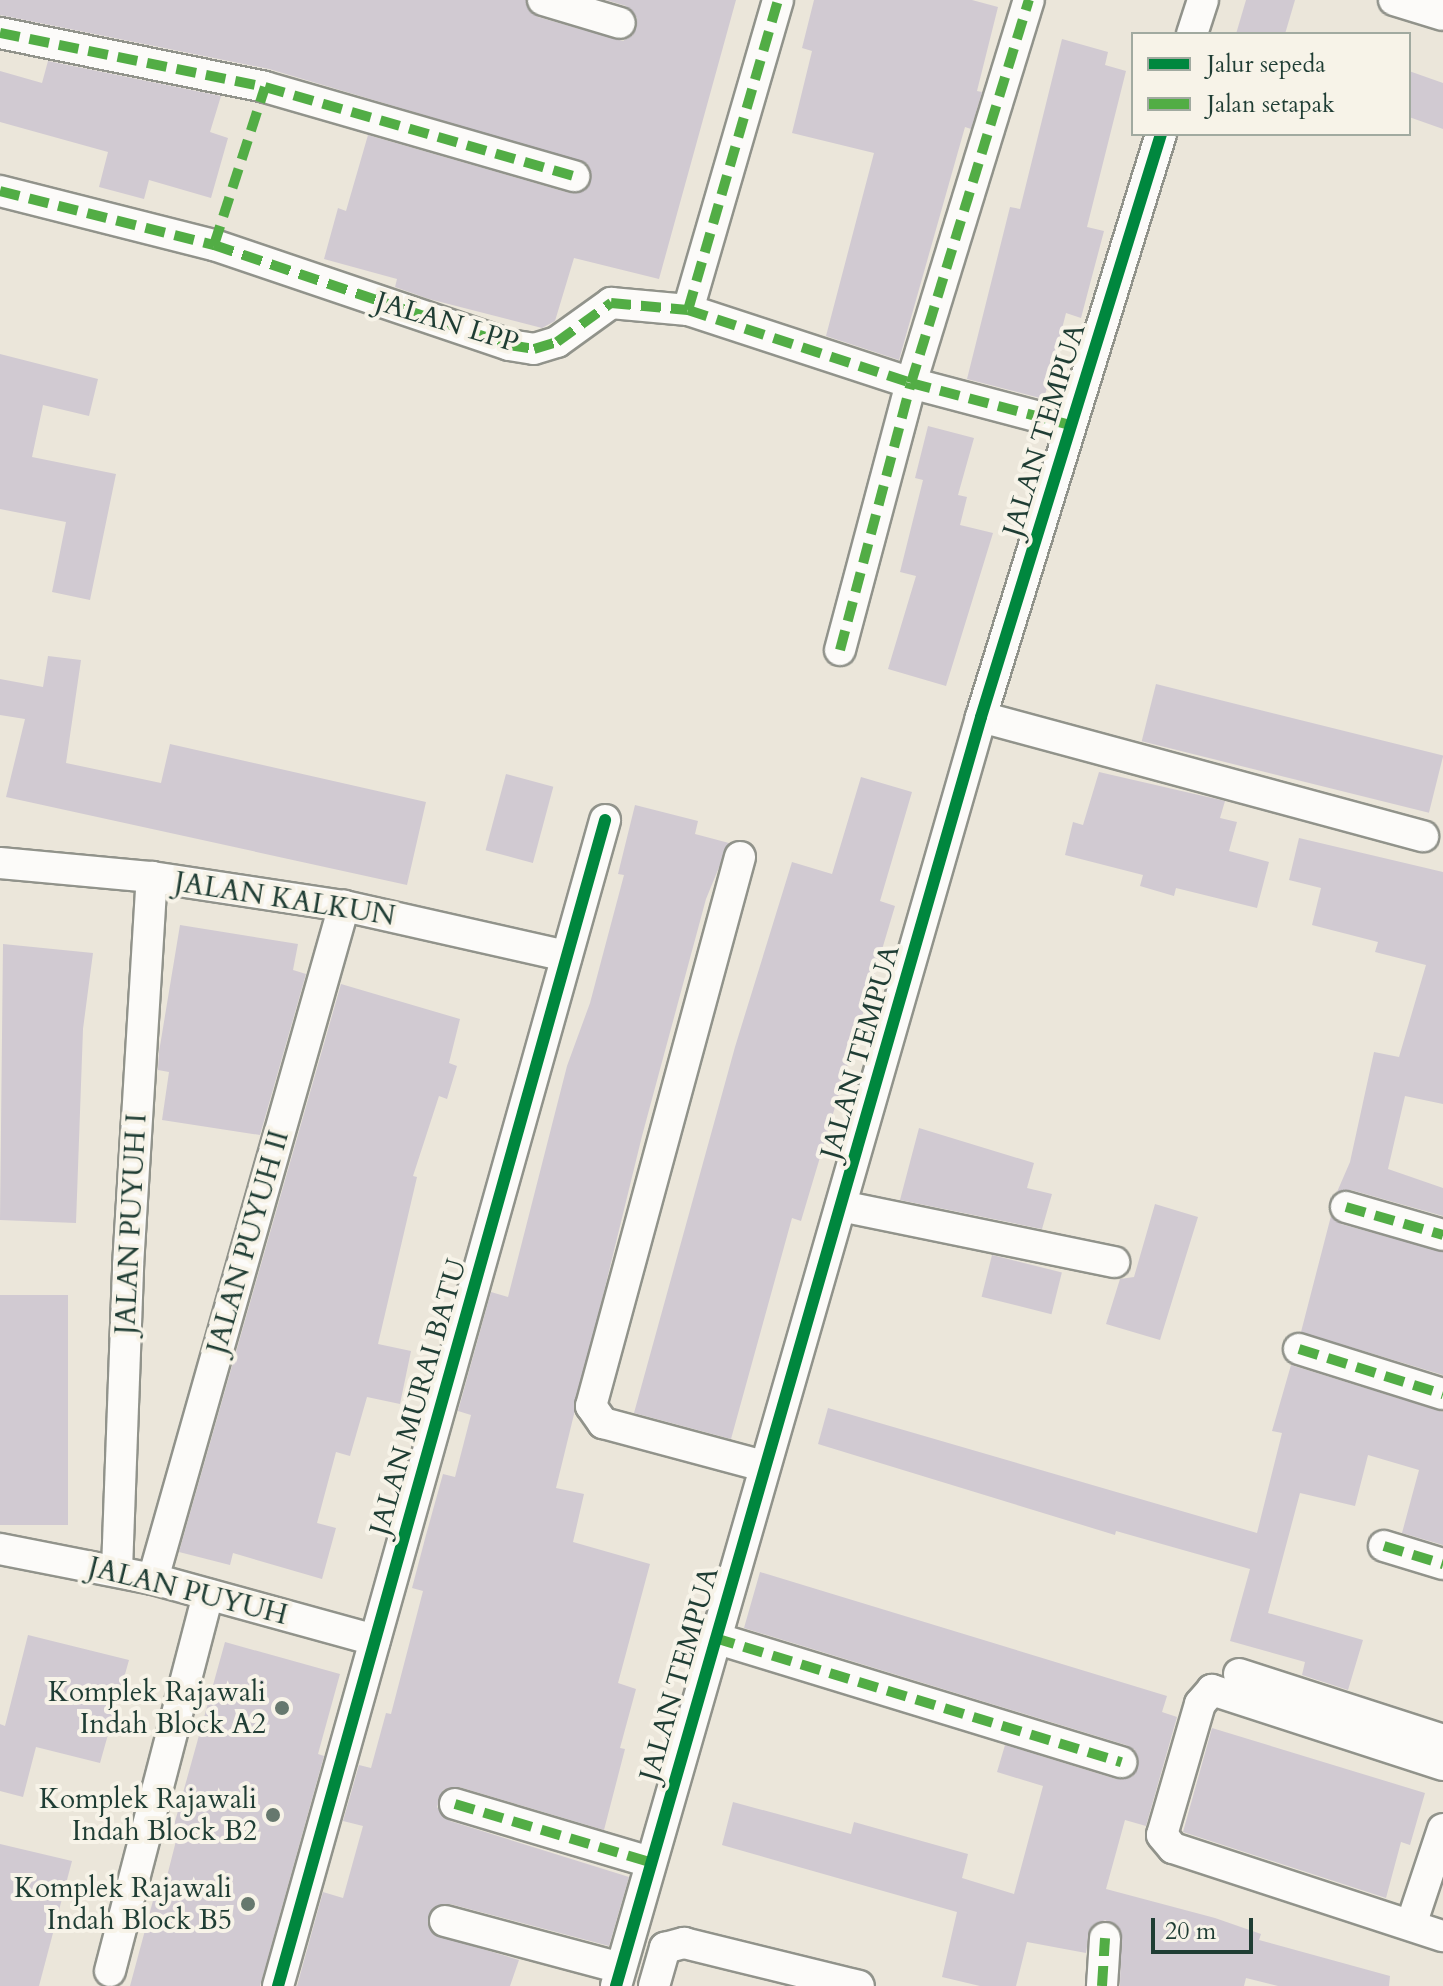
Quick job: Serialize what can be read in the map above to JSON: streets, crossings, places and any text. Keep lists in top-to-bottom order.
{
  "streets": {
    "street": [
      "JALAN LPP",
      "JALAN TEMPUA",
      "JALAN KALKUN",
      "JALAN PUYUH I",
      "JALAN PUYUH II",
      "JALAN MURAI BATU",
      "JALAN PUYUH"
    ]
  },
  "crossings": [
    ["JALAN LPP", "JALAN TEMPUA"],
    ["JALAN KALKUN", "JALAN PUYUH I"],
    ["JALAN KALKUN", "JALAN PUYUH II"],
    ["JALAN KALKUN", "JALAN MURAI BATU"],
    ["JALAN PUYUH I", "JALAN PUYUH"],
    ["JALAN PUYUH II", "JALAN PUYUH"],
    ["JALAN MURAI BATU", "JALAN PUYUH"]
  ],
  "places": ["Komplek Rajawali Indah Block A2", "Komplek Rajawali Indah Block B2", "Komplek Rajawali Indah Block B5"],
  "legend": ["Jalur sepeda", "Jalan setapak"],
  "scale_bar": "20 m"
}
